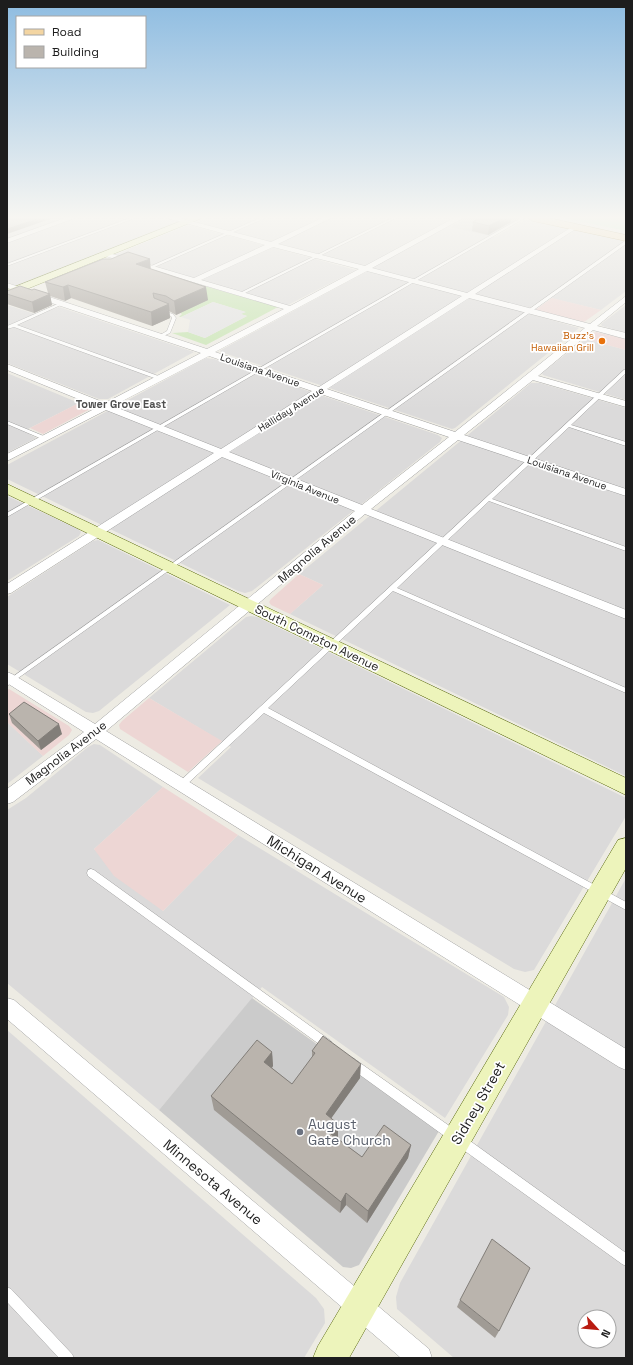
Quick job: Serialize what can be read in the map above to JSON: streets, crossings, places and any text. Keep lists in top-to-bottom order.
{
  "streets": {
    "main road": ["South Compton Avenue", "Sidney Street"],
    "street": [
      "Louisiana Avenue",
      "Halliday Avenue",
      "Virginia Avenue",
      "Magnolia Avenue",
      "Michigan Avenue",
      "Minnesota Avenue"
    ]
  },
  "crossings": [
    ["Louisiana Avenue", "Halliday Avenue"],
    ["Louisiana Avenue", "Magnolia Avenue"],
    ["Halliday Avenue", "Virginia Avenue"],
    ["Halliday Avenue", "South Compton Avenue"],
    ["Virginia Avenue", "Magnolia Avenue"],
    ["Magnolia Avenue", "South Compton Avenue"],
    ["Magnolia Avenue", "Michigan Avenue"],
    ["Michigan Avenue", "Sidney Street"],
    ["Sidney Street", "Minnesota Avenue"]
  ],
  "districts": ["Tower Grove East"],
  "places": ["Buzz’s Hawaiian Grill", "August Gate Church"],
  "legend": ["Road", "Building"],
  "north": "bottom right"
}
